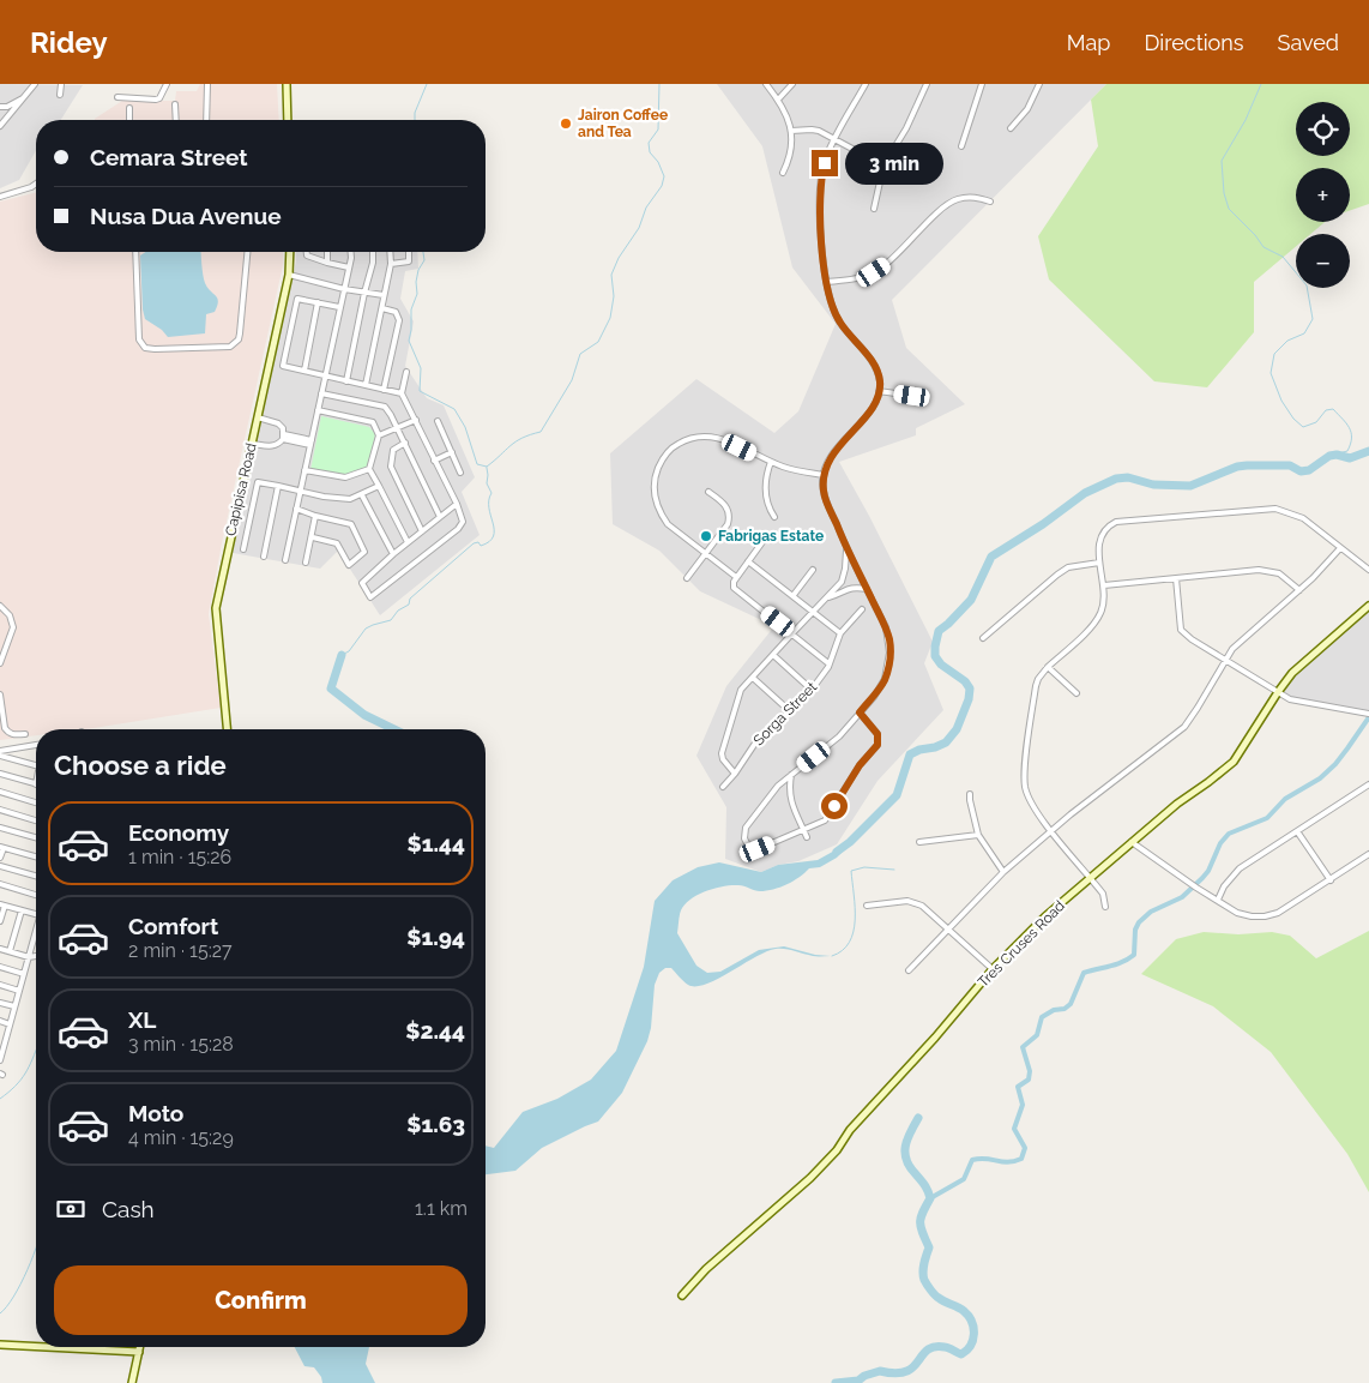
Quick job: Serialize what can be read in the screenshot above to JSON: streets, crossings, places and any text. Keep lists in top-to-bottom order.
{
  "streets": {
    "main road": ["Capipisa Road", "Tres Cruses Road"],
    "street": ["Sorga Street"]
  },
  "places": ["Jairon Coffee and Tea", "Fabrigas Estate"],
  "page": {
    "header": "Ridey",
    "nav": ["Map", "Directions", "Saved"],
    "map_buttons": ["+", "−"],
    "banner": ["Cemara Street", "Nusa Dua Avenue"],
    "bubble": "3 min",
    "heading": "Choose a ride",
    "list": [
      {
        "name": "Economy",
        "note": "1 min · 15:26",
        "value": "$1.44"
      },
      {
        "name": "Comfort",
        "note": "2 min · 15:27",
        "value": "$1.94"
      },
      {
        "name": "XL",
        "note": "3 min · 15:28",
        "value": "$2.44"
      },
      {
        "name": "Moto",
        "note": "4 min · 15:29",
        "value": "$1.63"
      }
    ],
    "pay": ["Cash", "1.1 km"],
    "buttons": "Confirm"
  }
}
